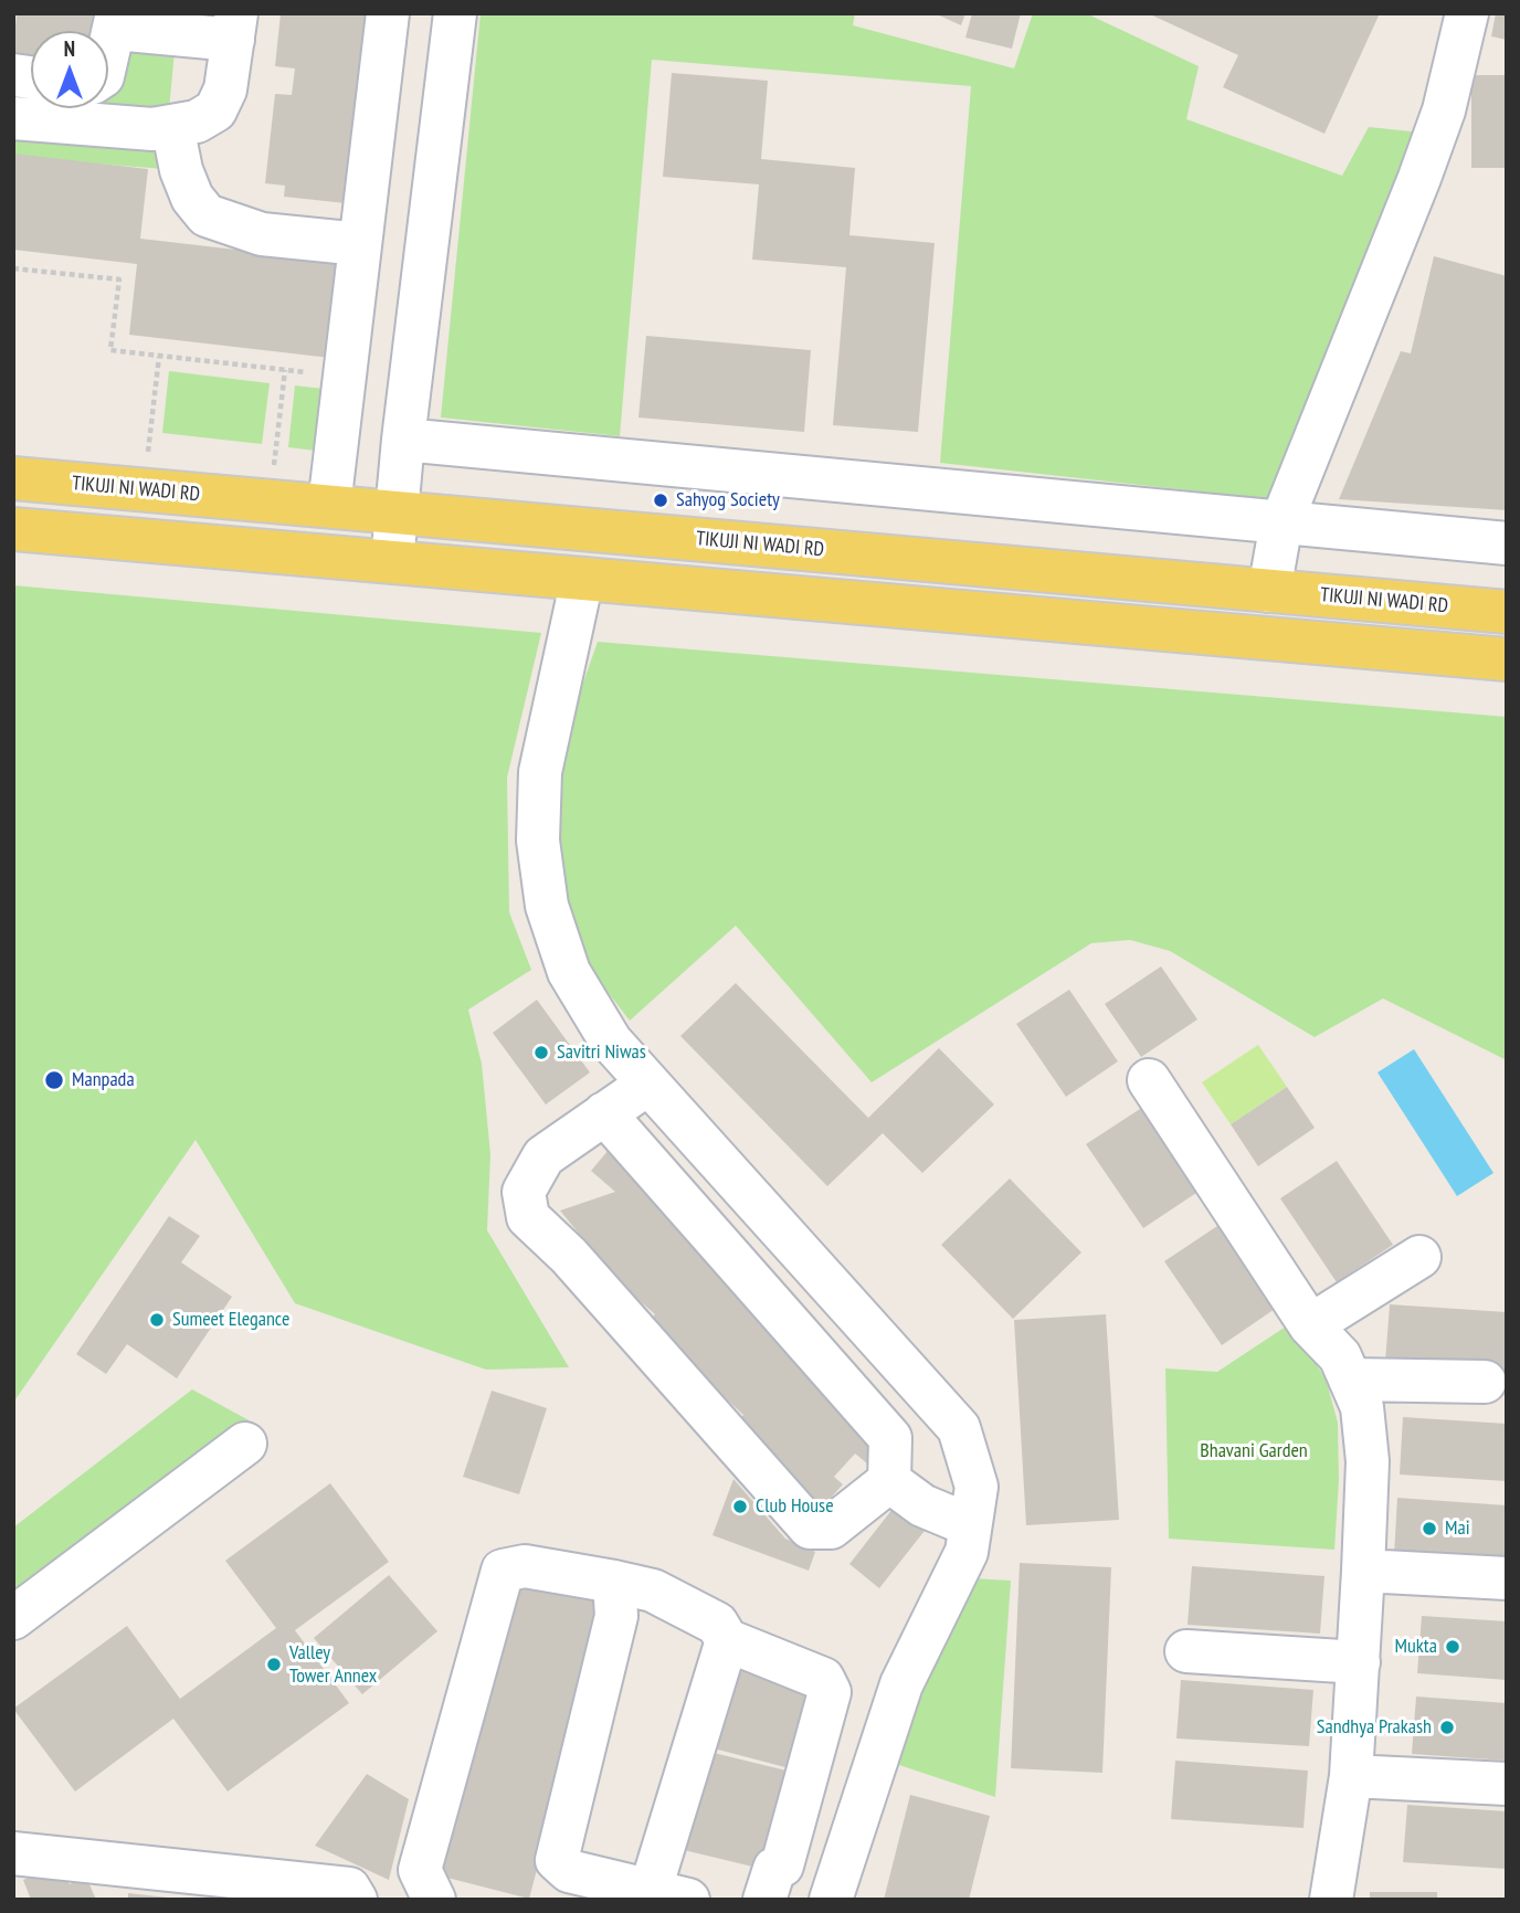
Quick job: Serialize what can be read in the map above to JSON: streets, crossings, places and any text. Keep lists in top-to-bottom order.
{
  "streets": {
    "main road": ["TIKUJI NI WADI RD"]
  },
  "parks": ["Bhavani Garden"],
  "places": [
    "Sahyog Society",
    "Savitri Niwas",
    "Manpada",
    "Sumeet Elegance",
    "Club House",
    "Mai",
    "Mukta",
    "Valley Tower Annex",
    "Sandhya Prakash"
  ],
  "north": "top"
}
